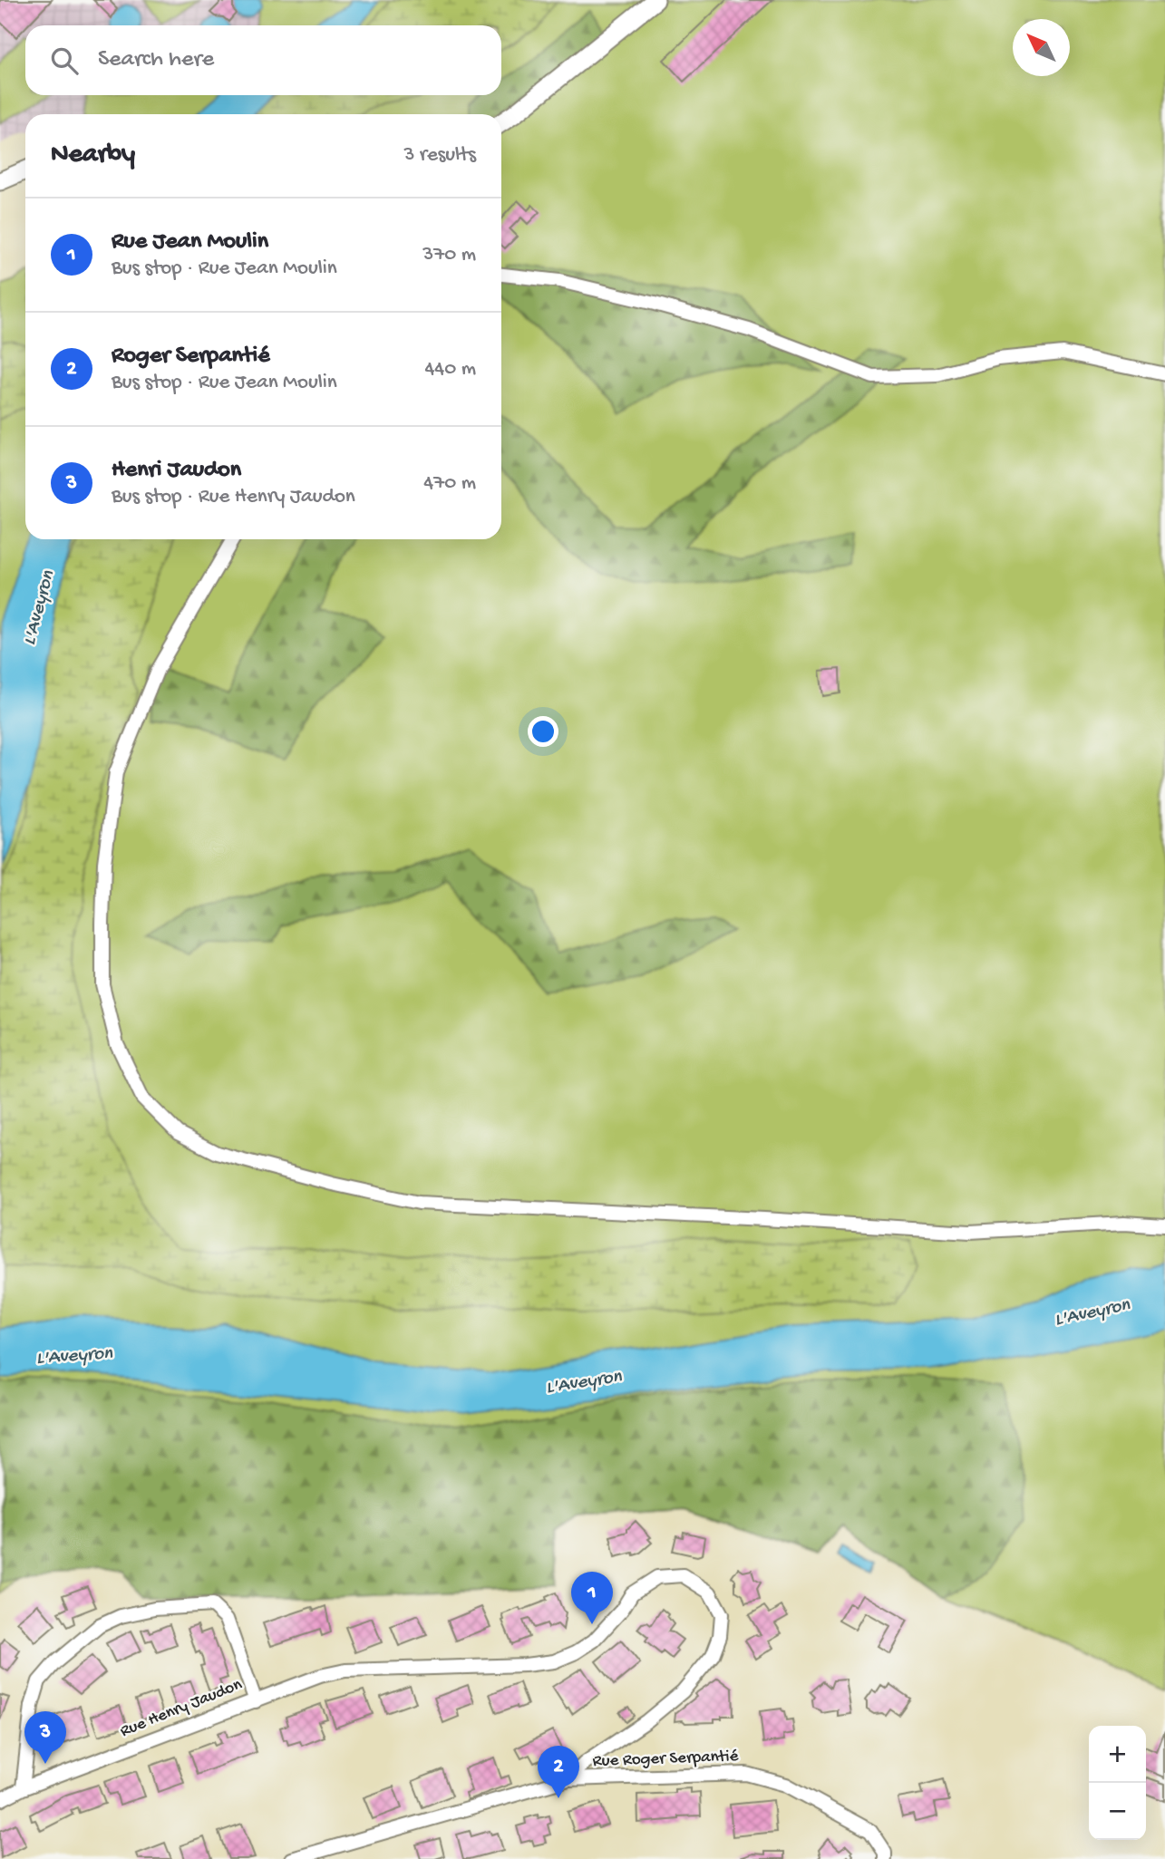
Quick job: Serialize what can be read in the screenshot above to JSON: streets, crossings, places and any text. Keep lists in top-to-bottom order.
{
  "streets": {
    "street": ["Rue Henry Jaudon", "Rue Roger Serpantié"]
  },
  "water": ["L'Aveyron"],
  "north": "top left",
  "page": {
    "search": "Search here",
    "heading": ["Nearby", "3 results"],
    "list": [
      {
        "mark": "1",
        "name": "Rue Jean Moulin",
        "note": "Bus stop · Rue Jean Moulin",
        "value": "370 m"
      },
      {
        "mark": "2",
        "name": "Roger Serpantié",
        "note": "Bus stop · Rue Jean Moulin",
        "value": "440 m"
      },
      {
        "mark": "3",
        "name": "Henri Jaudon",
        "note": "Bus stop · Rue Henry Jaudon",
        "value": "470 m"
      }
    ],
    "pins": ["1", "3", "2"],
    "map_buttons": ["+", "−"]
  }
}
